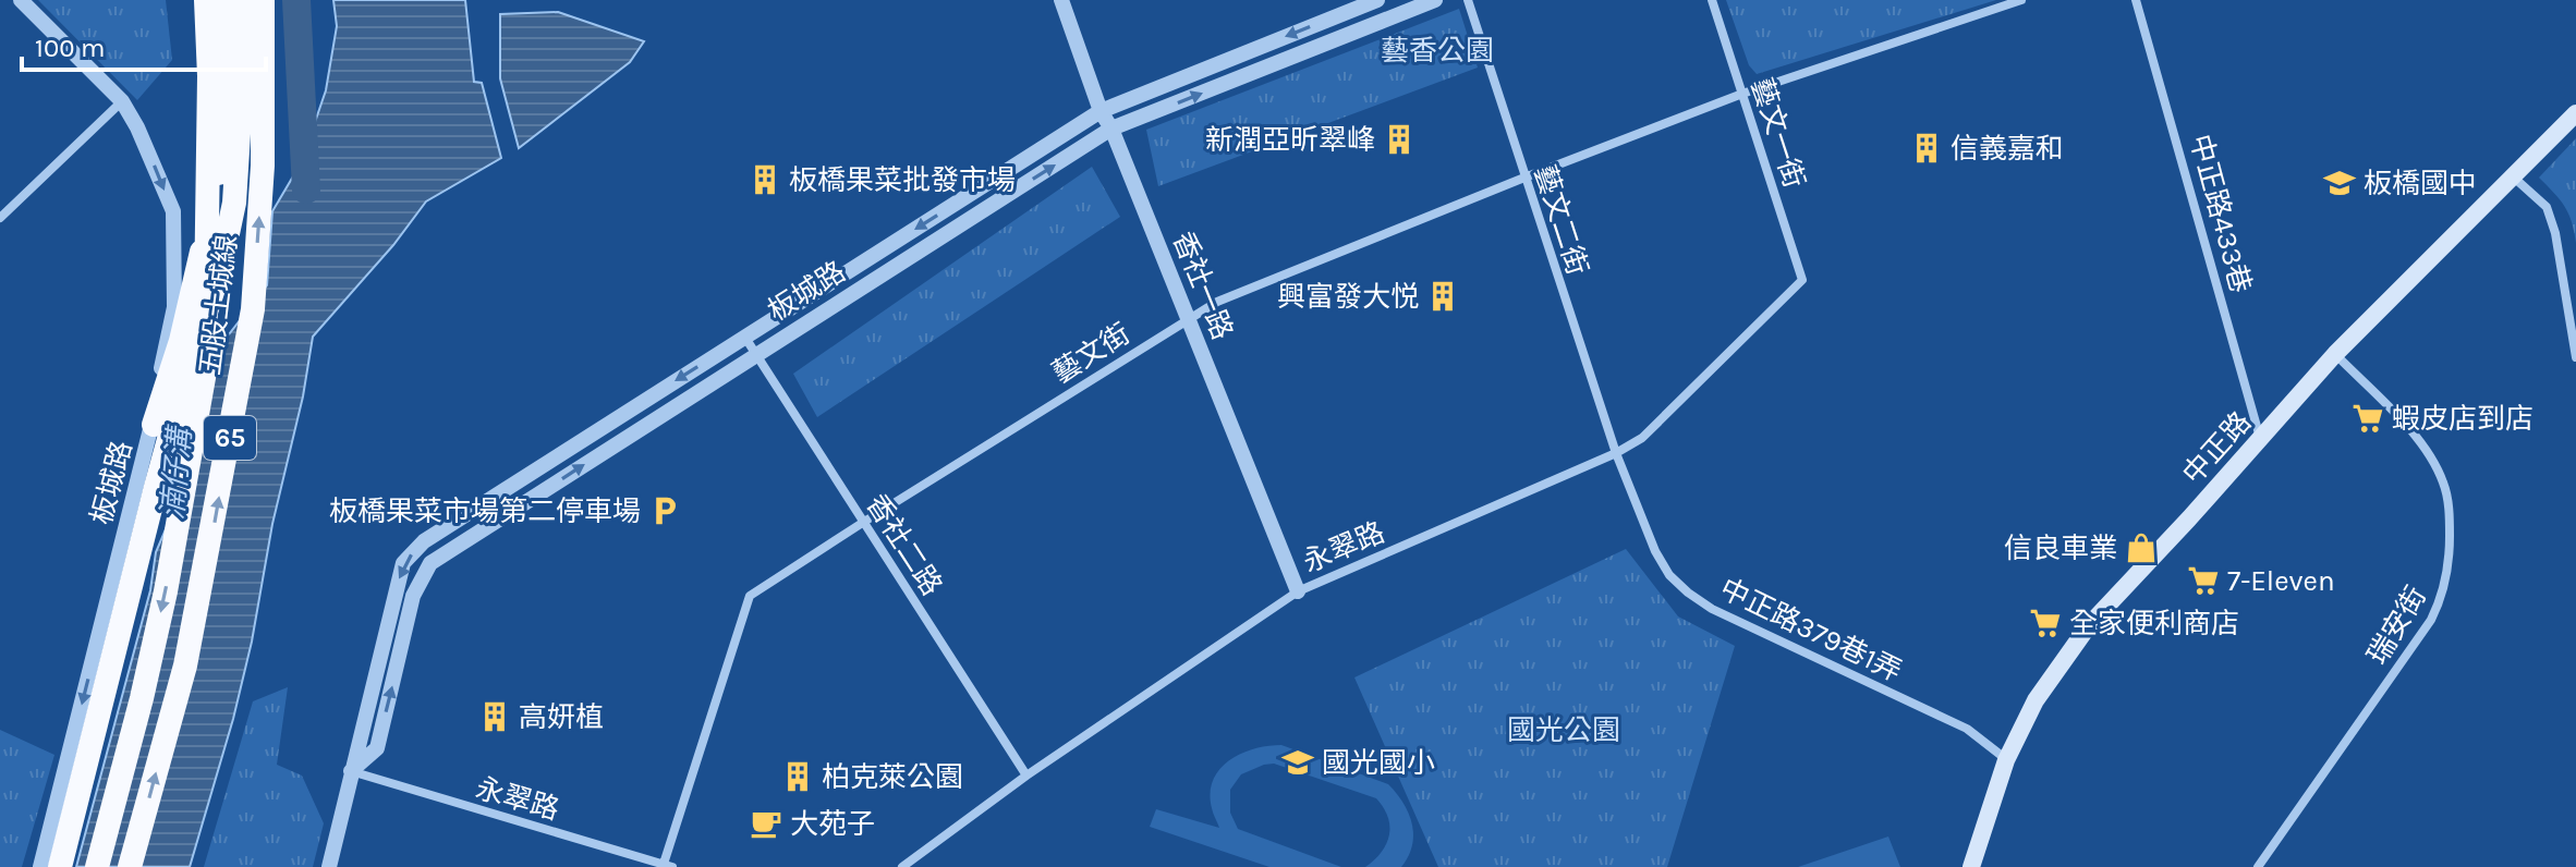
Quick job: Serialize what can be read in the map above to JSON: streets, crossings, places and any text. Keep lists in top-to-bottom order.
{
  "streets": {
    "highway": ["五股土城線", "65"],
    "main road": ["中正路"],
    "street": [
      "藝文一街",
      "中正路433巷",
      "藝文二街",
      "香社一路",
      "板城路",
      "藝文街",
      "香社二路",
      "永翠路",
      "瑞安街",
      "中正路379巷1弄"
    ]
  },
  "crossings": [
    ["藝文一街", "藝文街"],
    ["藝文一街", "永翠路"],
    ["中正路433巷", "中正路"],
    ["藝文二街", "藝文街"],
    ["藝文二街", "永翠路"],
    ["藝文二街", "中正路379巷1弄"],
    ["香社一路", "板城路"],
    ["香社一路", "藝文街"],
    ["香社一路", "永翠路"],
    ["板城路", "香社二路"],
    ["板城路", "永翠路"],
    ["藝文街", "香社二路"],
    ["藝文街", "永翠路"],
    ["中正路", "瑞安街"],
    ["中正路", "中正路379巷1弄"],
    ["香社二路", "永翠路"],
    ["永翠路", "中正路379巷1弄"]
  ],
  "water": ["湳仔溝"],
  "parks": ["藝香公園", "國光公園"],
  "places": {
    "building": [
      "新潤亞昕翠峰",
      "信義嘉和",
      "板橋果菜批發市場",
      "興富發大悦",
      "高妍植",
      "柏克萊公園"
    ],
    "school or university": ["板橋國中", "國光國小"],
    "supermarket": ["蝦皮店到店", "7-Eleven", "全家便利商店"],
    "parking": ["板橋果菜市場第二停車場"],
    "shop": ["信良車業"],
    "cafe": ["大苑子"]
  },
  "scale_bar": "100 m"
}
